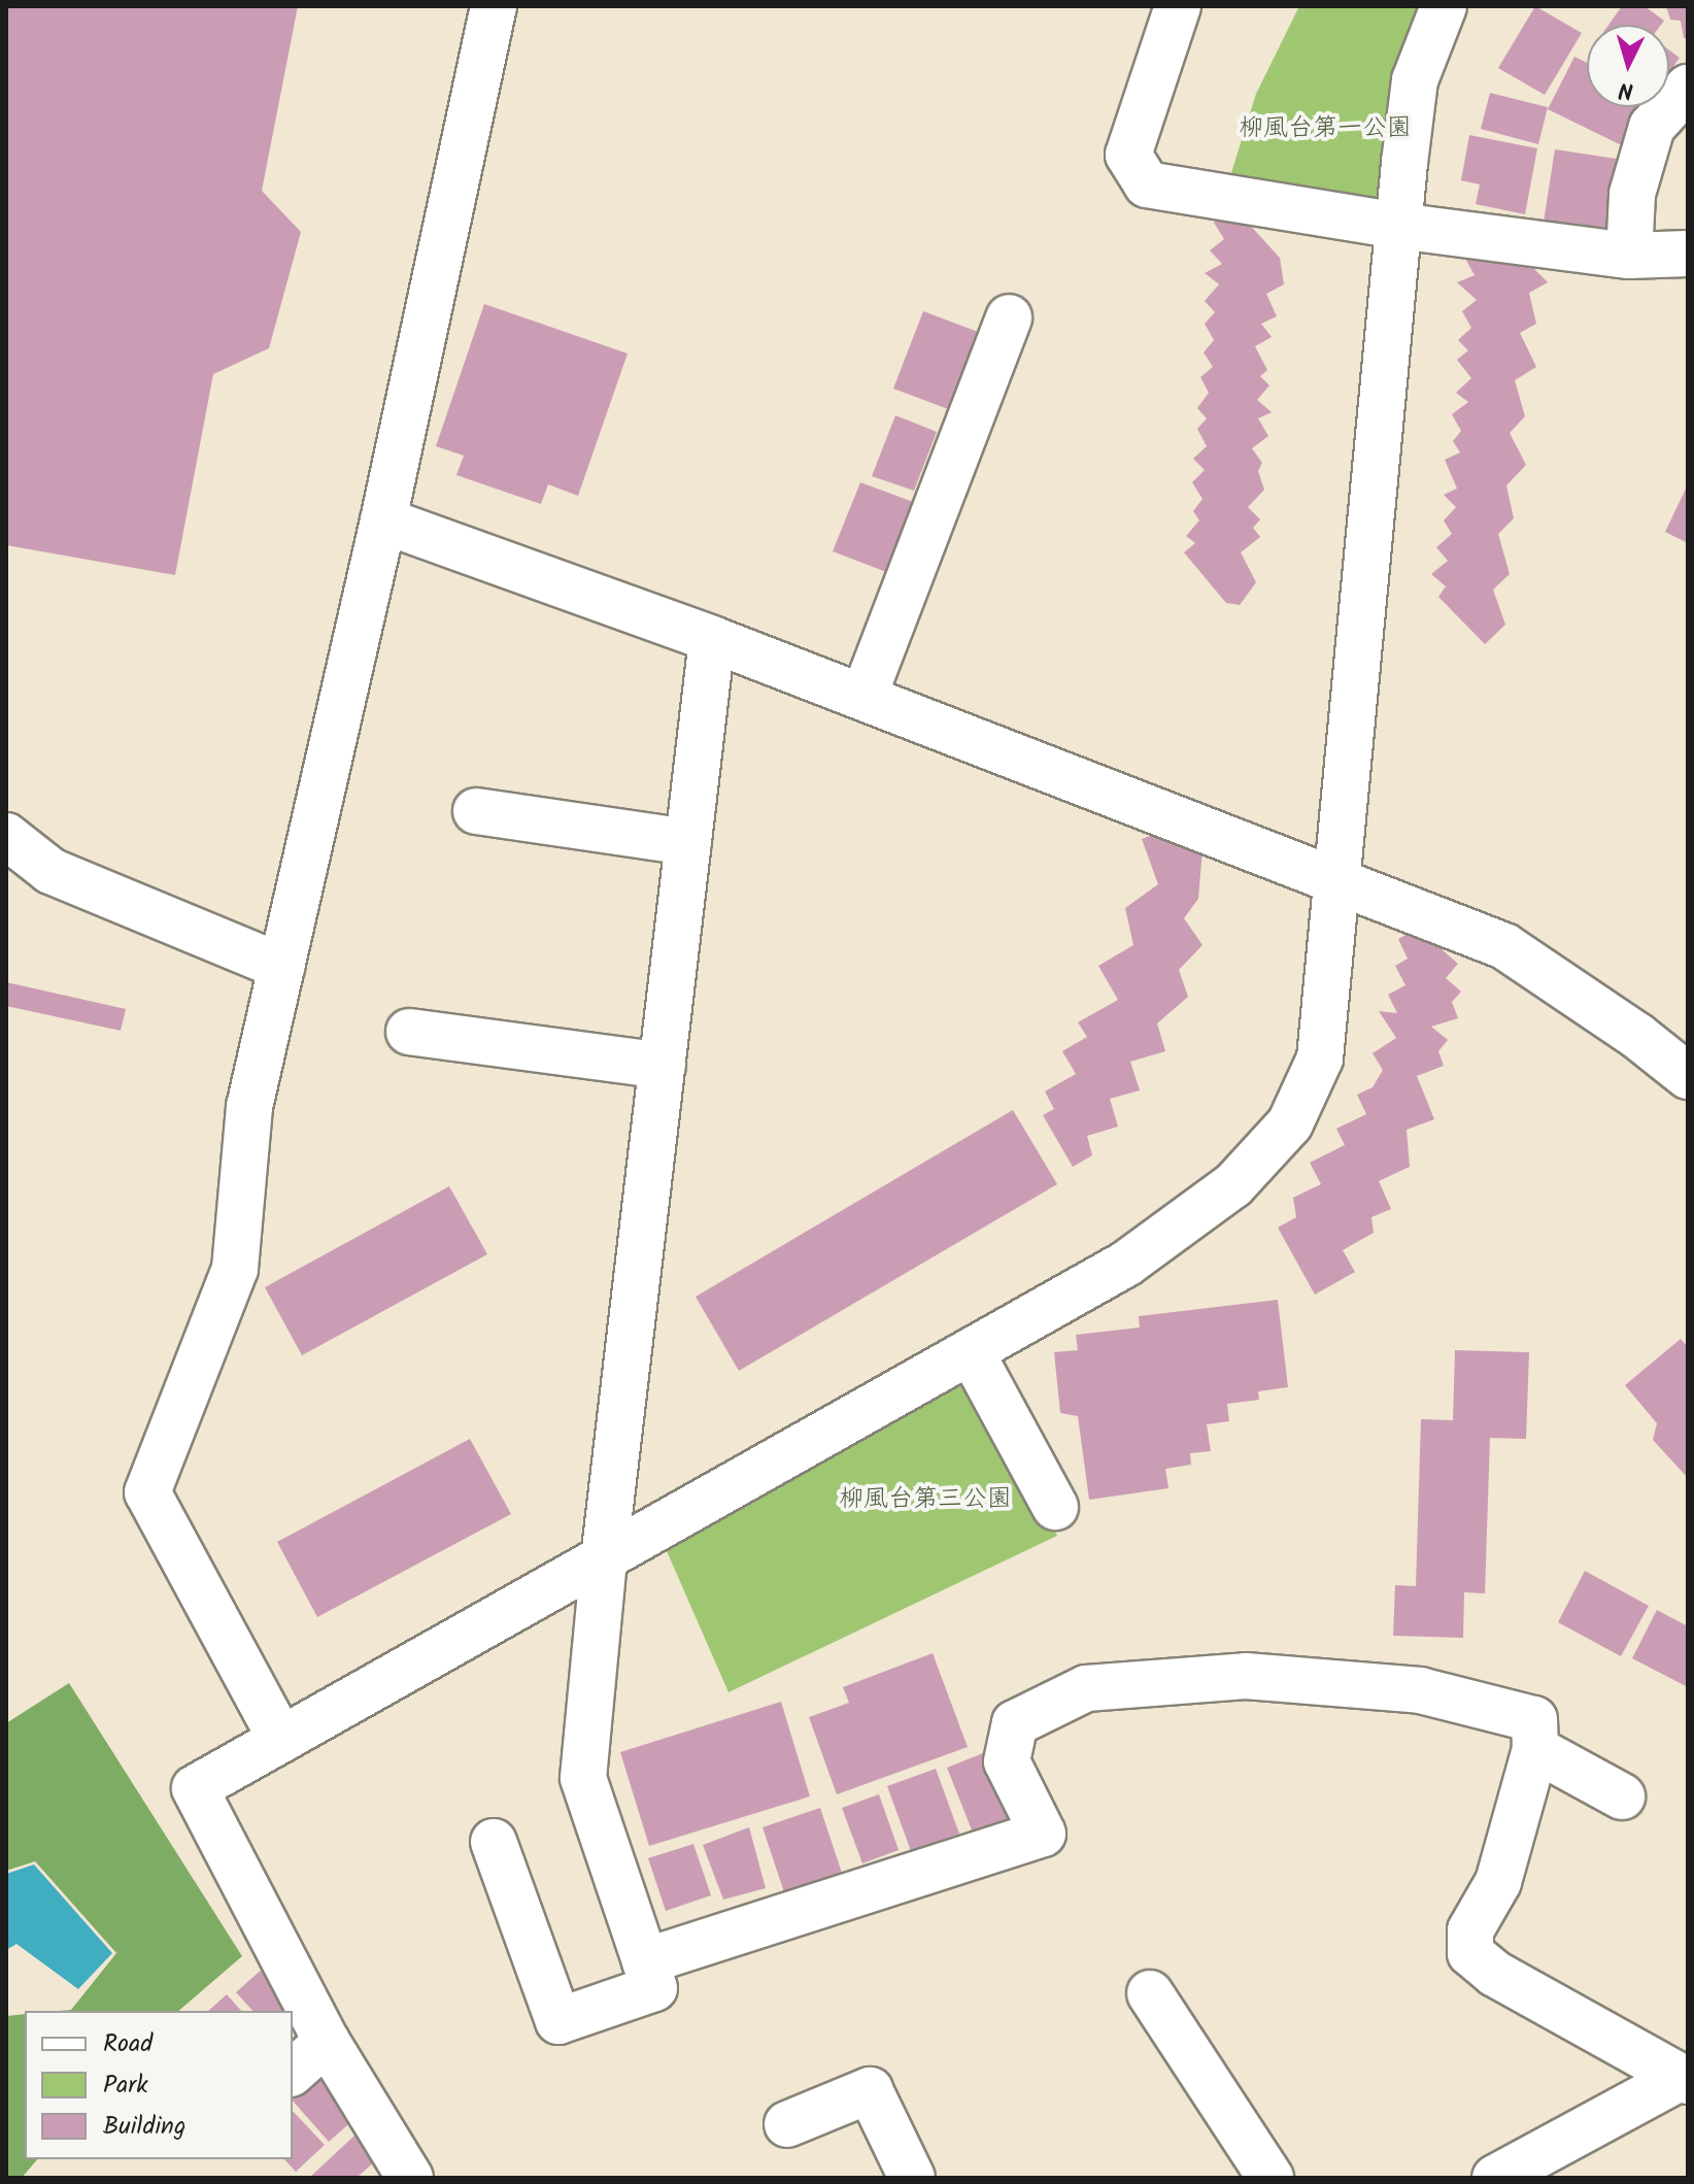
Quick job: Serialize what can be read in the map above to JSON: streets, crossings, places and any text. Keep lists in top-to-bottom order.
{
  "parks": ["柳風台第一公園", "柳風台第三公園"],
  "legend": ["Road", "Park", "Building"],
  "north": "bottom"
}
